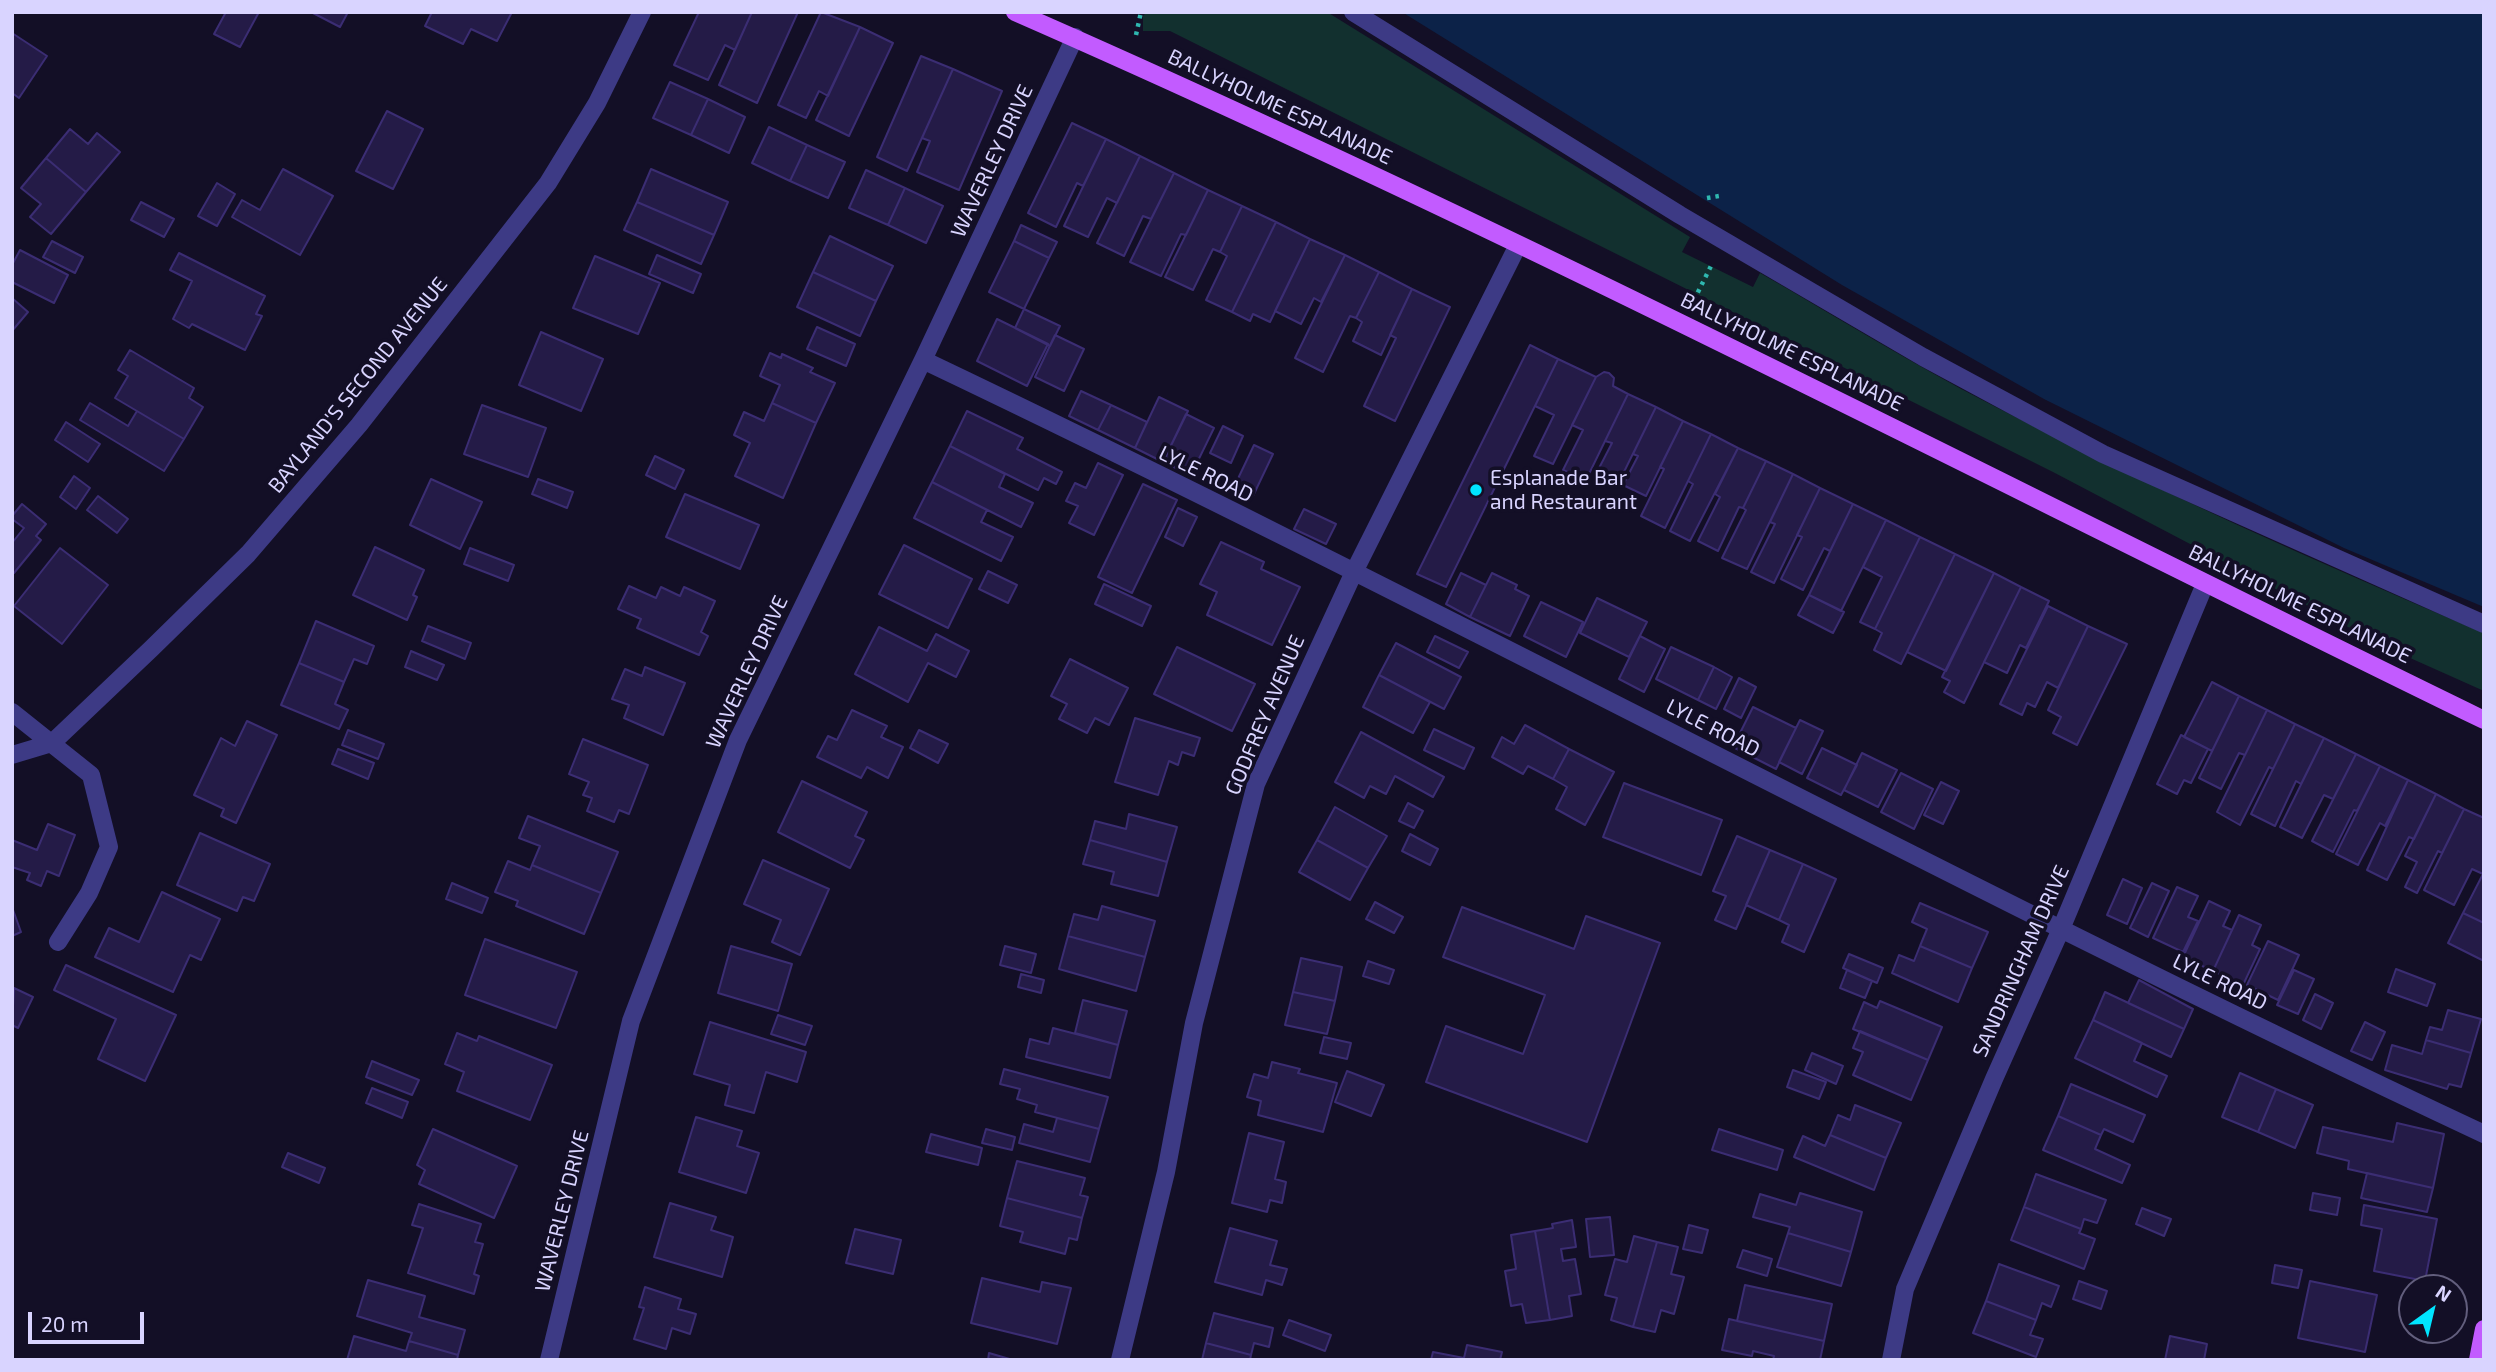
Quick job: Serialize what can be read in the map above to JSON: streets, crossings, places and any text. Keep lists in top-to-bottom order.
{
  "streets": {
    "main road": ["BALLYHOLME ESPLANADE"],
    "street": [
      "WAVERLEY DRIVE",
      "BAYLAND'S SECOND AVENUE",
      "LYLE ROAD",
      "GODFREY AVENUE",
      "SANDRINGHAM DRIVE"
    ]
  },
  "crossings": [
    ["BALLYHOLME ESPLANADE", "WAVERLEY DRIVE"],
    ["BALLYHOLME ESPLANADE", "GODFREY AVENUE"],
    ["BALLYHOLME ESPLANADE", "SANDRINGHAM DRIVE"],
    ["WAVERLEY DRIVE", "LYLE ROAD"],
    ["LYLE ROAD", "GODFREY AVENUE"],
    ["LYLE ROAD", "SANDRINGHAM DRIVE"]
  ],
  "places": ["Esplanade Bar and Restaurant"],
  "scale_bar": "20 m",
  "north": "top right"
}
